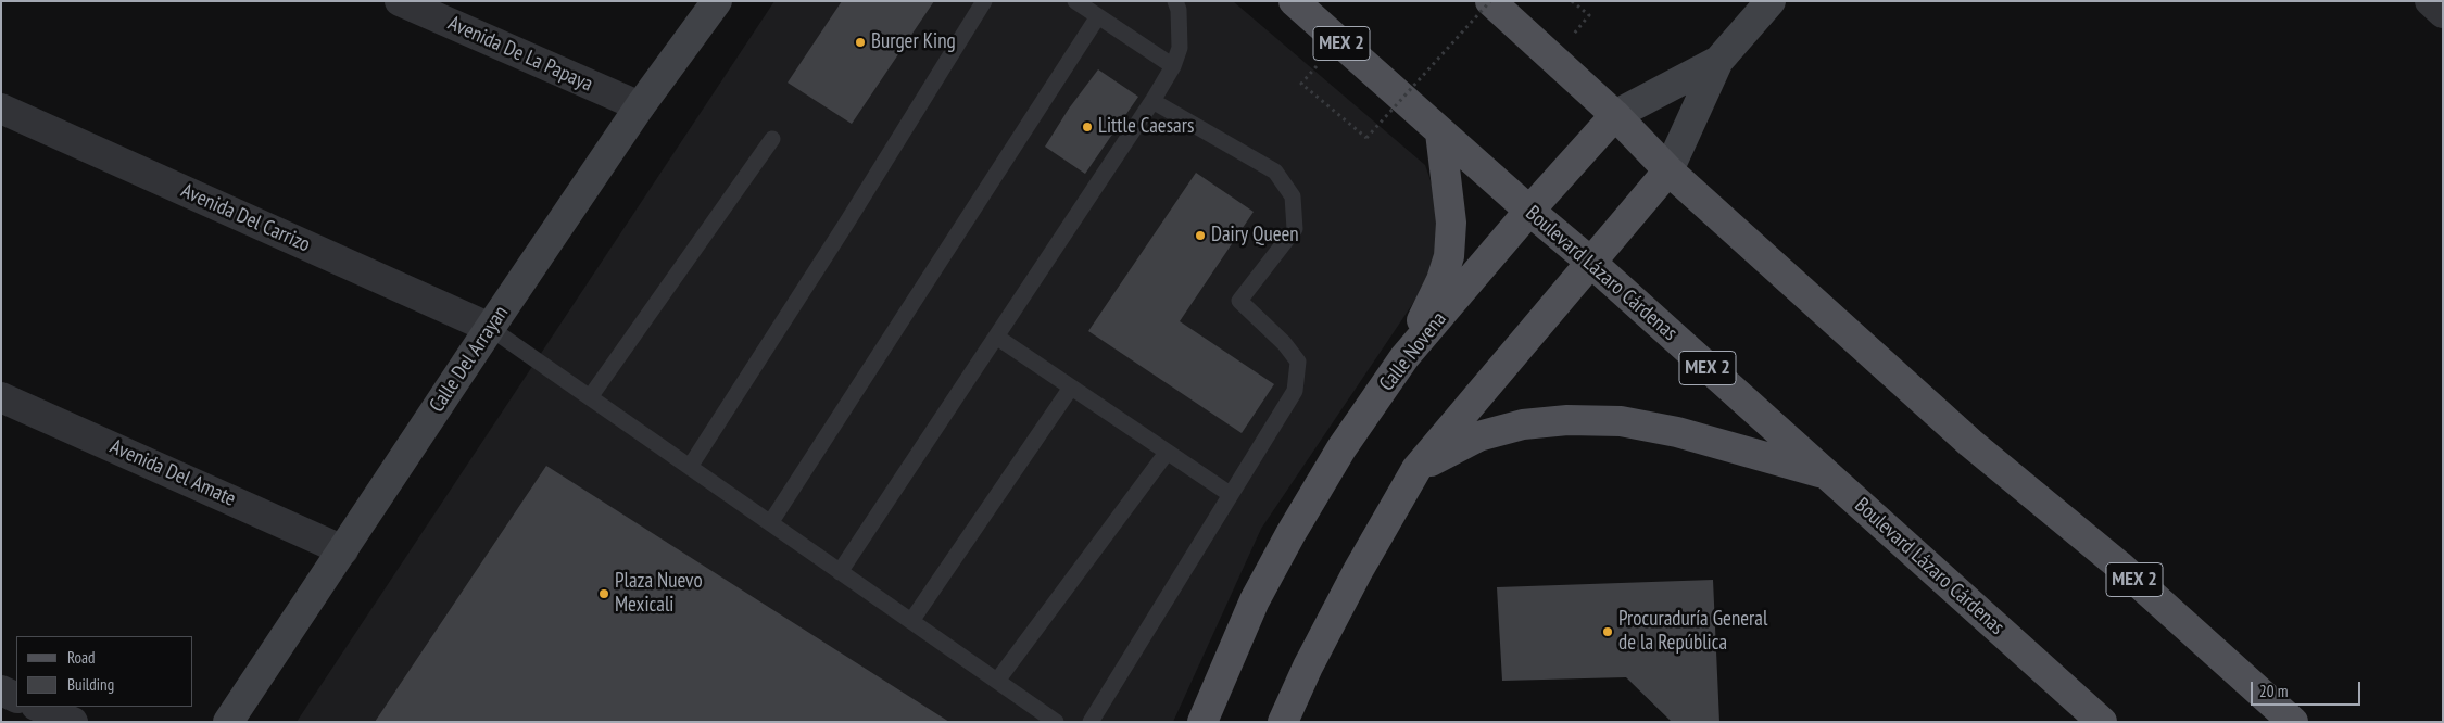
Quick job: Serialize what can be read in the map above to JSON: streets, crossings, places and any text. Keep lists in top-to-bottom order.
{
  "streets": {
    "main road": ["MEX 2", "Boulevard Lázaro Cárdenas", "Calle Novena"],
    "street": [
      "Avenida De La Papaya",
      "Avenida Del Carrizo",
      "Calle Del Arrayan",
      "Avenida Del Amate"
    ]
  },
  "crossings": [
    ["MEX 2", "Calle Novena"],
    ["Avenida De La Papaya", "Calle Del Arrayan"],
    ["Avenida Del Carrizo", "Calle Del Arrayan"],
    ["Boulevard Lázaro Cárdenas", "Calle Novena"],
    ["Calle Del Arrayan", "Avenida Del Amate"]
  ],
  "places": [
    "Burger King",
    "Little Caesars",
    "Dairy Queen",
    "Plaza Nuevo Mexicali",
    "Procuraduría General de la República"
  ],
  "legend": ["Road", "Building"],
  "scale_bar": "20 m"
}
